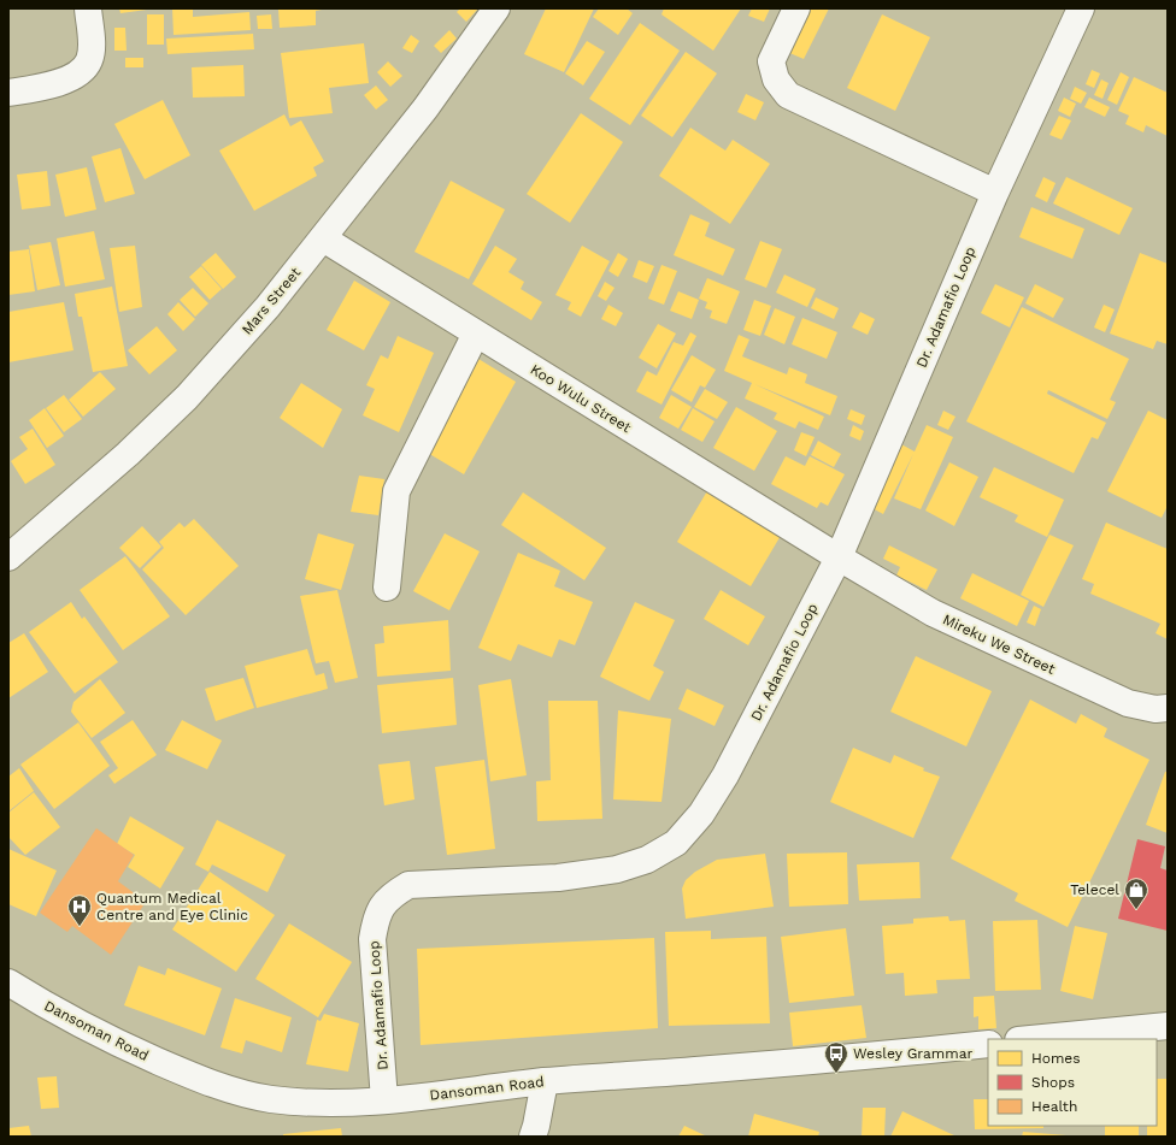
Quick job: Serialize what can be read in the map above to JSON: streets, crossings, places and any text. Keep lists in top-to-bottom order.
{
  "streets": {
    "street": [
      "Mars Street",
      "Dr. Adamafio Loop",
      "Koo Wulu Street",
      "Mireku We Street",
      "Dansoman Road"
    ]
  },
  "crossings": [
    ["Mars Street", "Koo Wulu Street"],
    ["Dr. Adamafio Loop", "Koo Wulu Street"],
    ["Dr. Adamafio Loop", "Mireku We Street"],
    ["Dr. Adamafio Loop", "Dansoman Road"],
    ["Koo Wulu Street", "Mireku We Street"]
  ],
  "places": {
    "shop": ["Telecel"],
    "hospital": ["Quantum Medical Centre and Eye Clinic"],
    "bus stop": ["Wesley Grammar"]
  },
  "legend": ["Homes", "Shops", "Health"]
}
